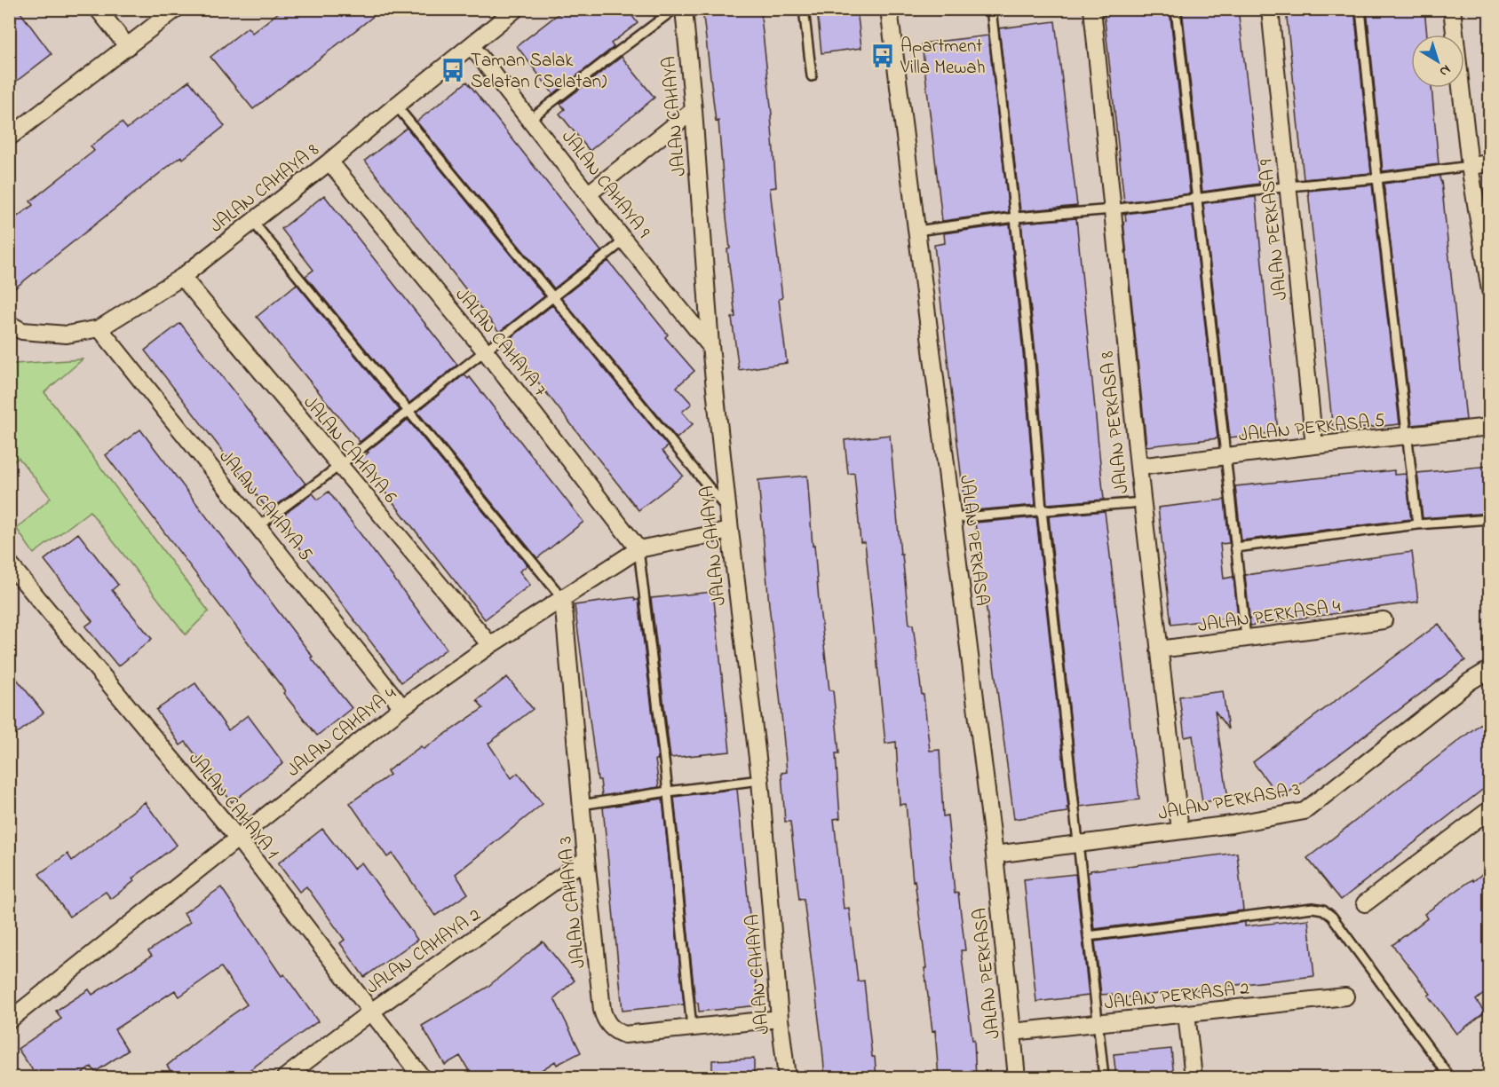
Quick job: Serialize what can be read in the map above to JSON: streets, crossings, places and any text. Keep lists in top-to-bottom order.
{
  "streets": {
    "street": [
      "JALAN CAHAYA",
      "JALAN CAHAYA 9",
      "JALAN CAHAYA 8",
      "JALAN PERKASA 9",
      "JALAN CAHAYA 7",
      "JALAN PERKASA 8",
      "JALAN PERKASA 5",
      "JALAN CAHAYA 6",
      "JALAN CAHAYA 5",
      "JALAN PERKASA",
      "JALAN PERKASA 4",
      "JALAN CAHAYA 4",
      "JALAN PERKASA 3",
      "JALAN CAHAYA 1",
      "JALAN CAHAYA 3",
      "JALAN CAHAYA 2",
      "JALAN PERKASA 2"
    ]
  },
  "crossings": [
    ["JALAN CAHAYA", "JALAN CAHAYA 9"],
    ["JALAN CAHAYA", "JALAN CAHAYA 4"],
    ["JALAN CAHAYA", "JALAN CAHAYA 3"],
    ["JALAN CAHAYA 9", "JALAN CAHAYA 8"],
    ["JALAN CAHAYA 8", "JALAN CAHAYA 7"],
    ["JALAN CAHAYA 8", "JALAN CAHAYA 6"],
    ["JALAN CAHAYA 8", "JALAN CAHAYA 5"],
    ["JALAN PERKASA 9", "JALAN PERKASA 5"],
    ["JALAN CAHAYA 7", "JALAN CAHAYA 4"],
    ["JALAN PERKASA 8", "JALAN PERKASA 5"],
    ["JALAN PERKASA 8", "JALAN PERKASA 4"],
    ["JALAN PERKASA 8", "JALAN PERKASA 3"],
    ["JALAN CAHAYA 6", "JALAN CAHAYA 4"],
    ["JALAN CAHAYA 5", "JALAN CAHAYA 4"],
    ["JALAN PERKASA", "JALAN PERKASA 3"],
    ["JALAN PERKASA", "JALAN PERKASA 2"],
    ["JALAN CAHAYA 4", "JALAN CAHAYA 1"],
    ["JALAN CAHAYA 4", "JALAN CAHAYA 3"],
    ["JALAN CAHAYA 1", "JALAN CAHAYA 2"],
    ["JALAN CAHAYA 3", "JALAN CAHAYA 2"]
  ],
  "places": {
    "bus stop": ["Apartment Villa Mewah", "Taman Salak Selatan (Selatan)"]
  },
  "north": "bottom right"
}
